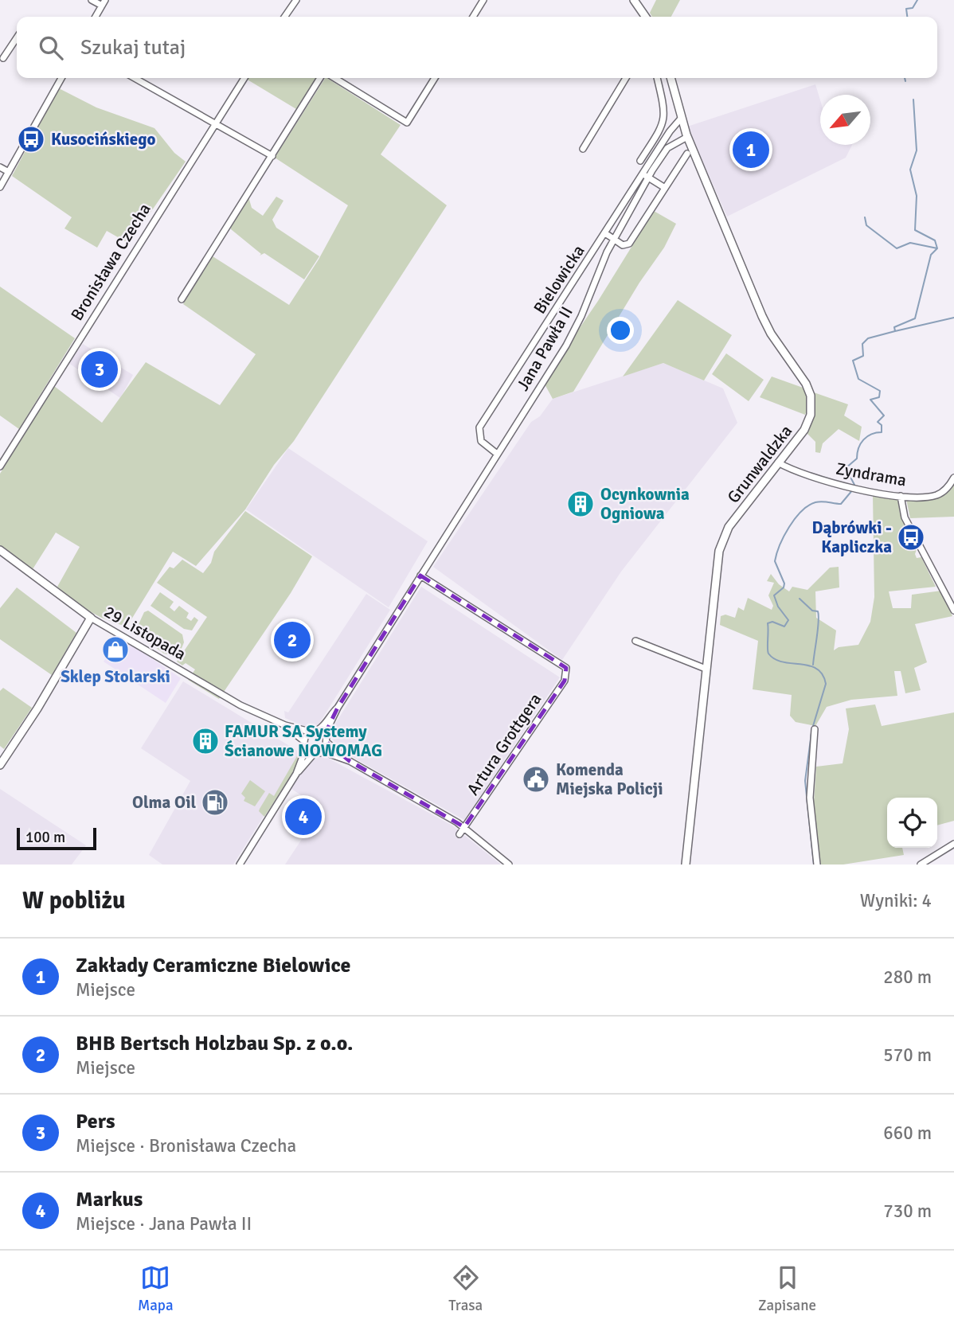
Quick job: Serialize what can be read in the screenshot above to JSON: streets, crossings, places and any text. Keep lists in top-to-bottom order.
{
  "streets": {
    "street": [
      "Bronisława Czecha",
      "Bielowicka",
      "Jana Pawła II",
      "Grunwaldzka",
      "Zyndrama",
      "29 Listopada",
      "Artura Grottgera"
    ]
  },
  "crossings": [
    ["Bielowicka", "Jana Pawła II"],
    ["Bielowicka", "Grunwaldzka"],
    ["Jana Pawła II", "Grunwaldzka"],
    ["Jana Pawła II", "29 Listopada"],
    ["Jana Pawła II", "Artura Grottgera"],
    ["Grunwaldzka", "Zyndrama"]
  ],
  "places": {
    "bus stop": ["Kusocińskiego", "Dąbrówki - Kapliczka"],
    "building": ["Ocynkownia Ogniowa", "FAMUR SA Systemy Ścianowe NOWOMAG"],
    "shop": ["Sklep Stolarski"],
    "public building": ["Komenda Miejska Policji"],
    "fuel station": ["Olma Oil"]
  },
  "scale_bar": "100 m",
  "north": "bottom left",
  "page": {
    "search": "Szukaj tutaj",
    "pins": [
      "1",
      "3",
      "2",
      "4"
    ],
    "scale": "100 m",
    "heading": ["W pobliżu", "Wyniki: 4"],
    "list": [
      {
        "mark": "1",
        "name": "Zakłady Ceramiczne Bielowice",
        "note": "Miejsce",
        "value": "280 m"
      },
      {
        "mark": "2",
        "name": "BHB Bertsch Holzbau Sp. z o.o.",
        "note": "Miejsce",
        "value": "570 m"
      },
      {
        "mark": "3",
        "name": "Pers",
        "note": "Miejsce · Bronisława Czecha",
        "value": "660 m"
      },
      {
        "mark": "4",
        "name": "Markus",
        "note": "Miejsce · Jana Pawła II",
        "value": "730 m"
      }
    ],
    "nav": ["Mapa", "Trasa", "Zapisane"]
  }
}
